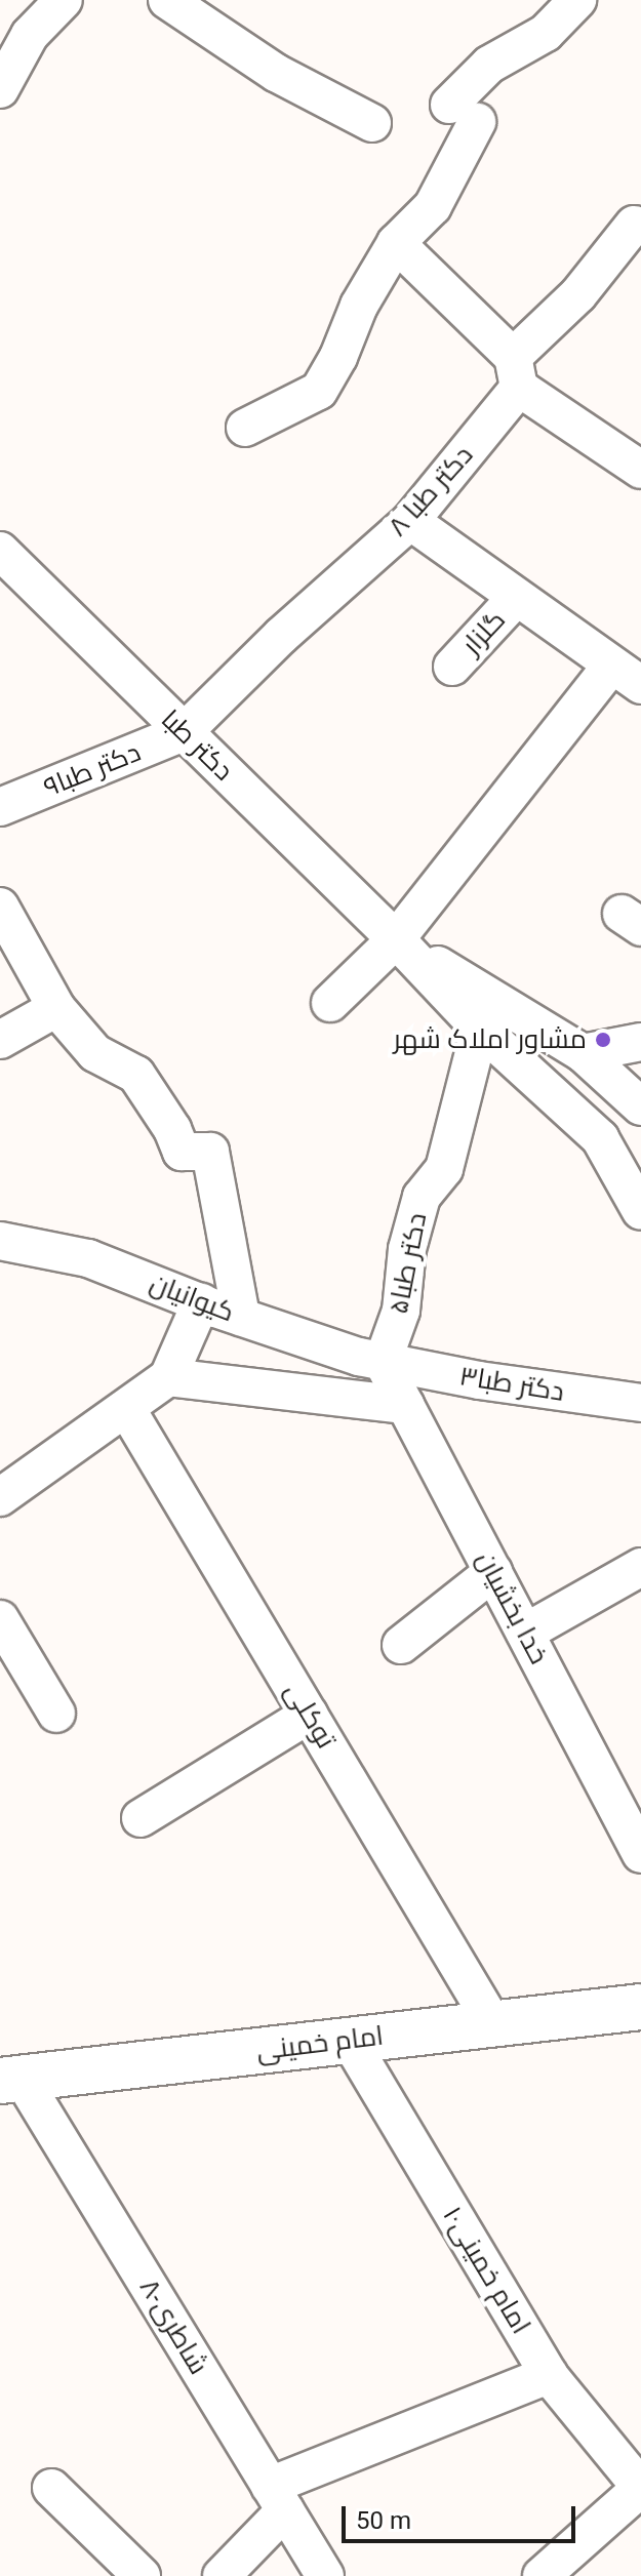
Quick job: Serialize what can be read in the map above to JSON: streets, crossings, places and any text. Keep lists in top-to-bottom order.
{
  "streets": {
    "main road": ["امام خمینی"],
    "street": [
      "دکتر طبا ۸",
      "گلزار",
      "دکتر طبا",
      "دکتر طبا۹",
      "دکتر طبا۵",
      "کیوانیان",
      "دکتر طبا۳",
      "خدا بخشیان",
      "توکلی",
      "امام خمینی۱۰",
      "۸-شاطری"
    ]
  },
  "crossings": [
    ["دکتر طبا ۸", "دکتر طبا"],
    ["دکتر طبا ۸", "دکتر طبا۹"],
    ["دکتر طبا", "دکتر طبا۹"],
    ["دکتر طبا", "دکتر طبا۵"],
    ["دکتر طبا۵", "کیوانیان"],
    ["دکتر طبا۵", "دکتر طبا۳"],
    ["دکتر طبا۵", "خدا بخشیان"],
    ["کیوانیان", "دکتر طبا۳"],
    ["کیوانیان", "خدا بخشیان"],
    ["دکتر طبا۳", "خدا بخشیان"],
    ["توکلی", "امام خمینی"],
    ["امام خمینی", "امام خمینی۱۰"],
    ["امام خمینی", "۸-شاطری"]
  ],
  "places": ["مشاور املاک شهر"],
  "scale_bar": "50 m"
}
